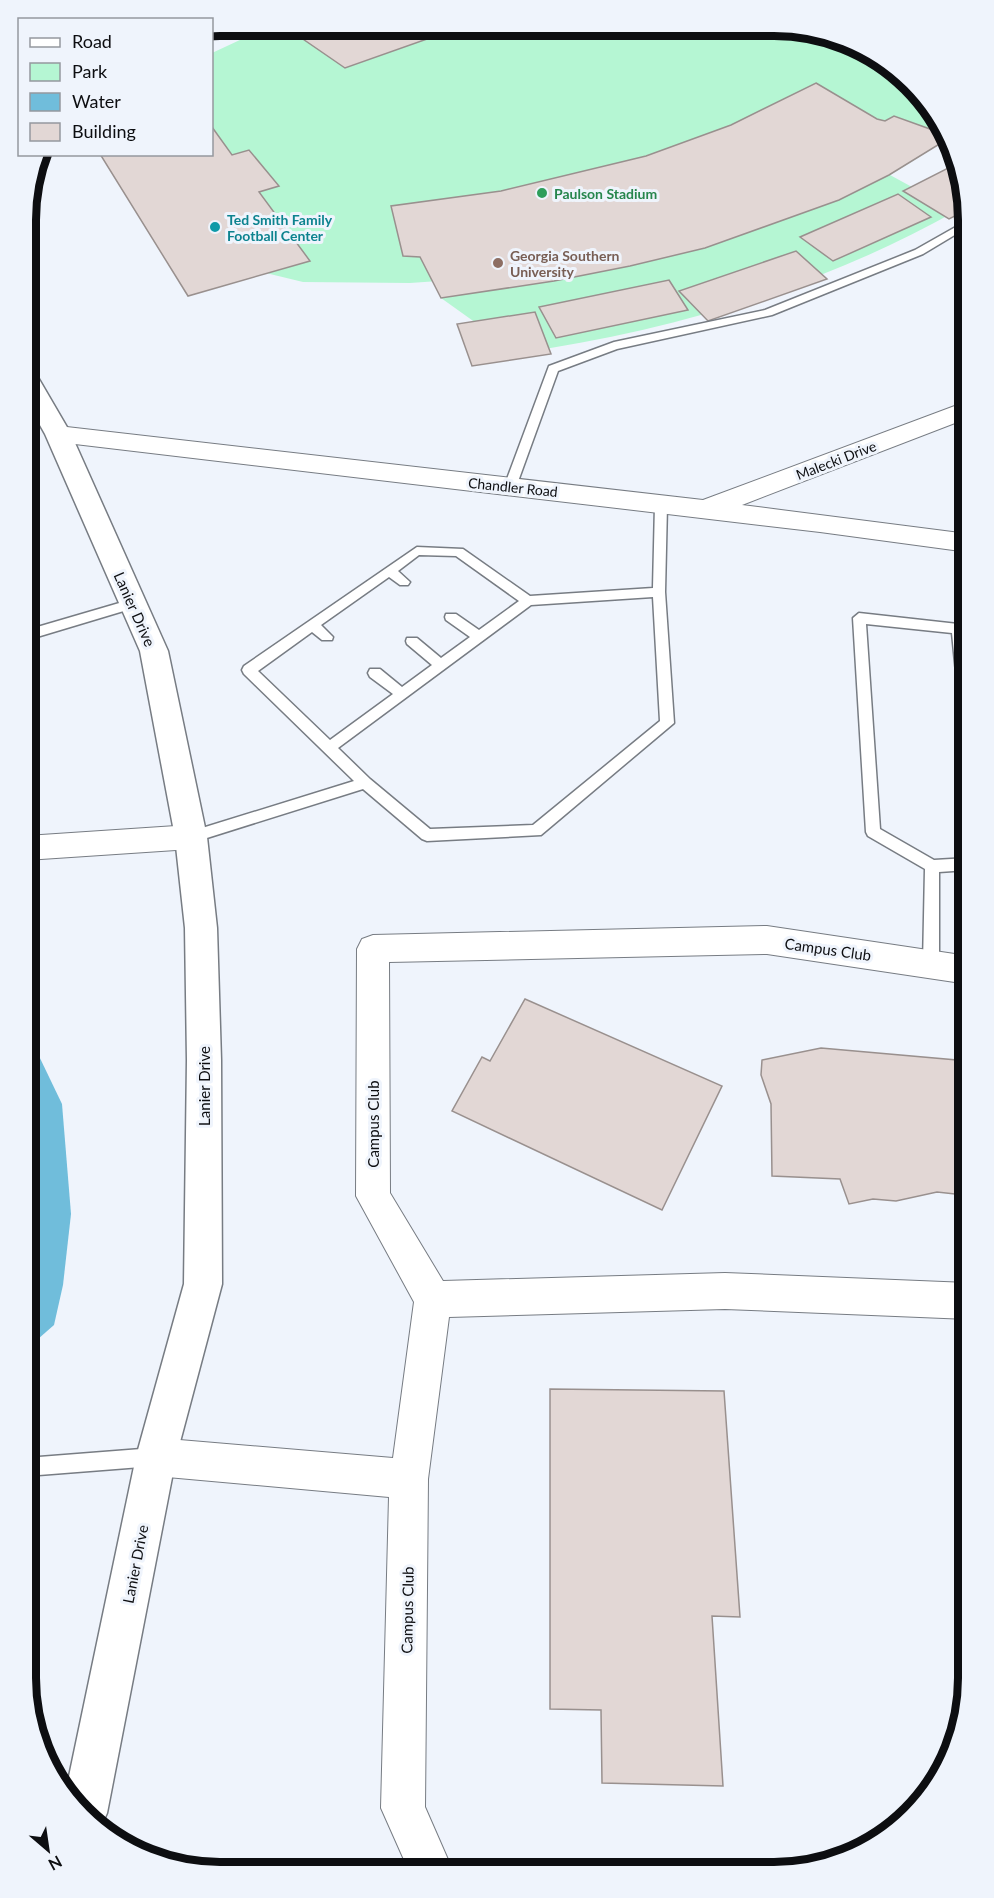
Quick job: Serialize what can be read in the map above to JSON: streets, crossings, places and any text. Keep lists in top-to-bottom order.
{
  "streets": {
    "street": [
      "Malecki Drive",
      "Chandler Road",
      "Lanier Drive",
      "Campus Club"
    ]
  },
  "crossings": [
    ["Malecki Drive", "Chandler Road"],
    ["Chandler Road", "Lanier Drive"]
  ],
  "places": ["Paulson Stadium", "Ted Smith Family Football Center", "Georgia Southern University"],
  "legend": [
    "Road",
    "Park",
    "Water",
    "Building"
  ],
  "north": "bottom right"
}
